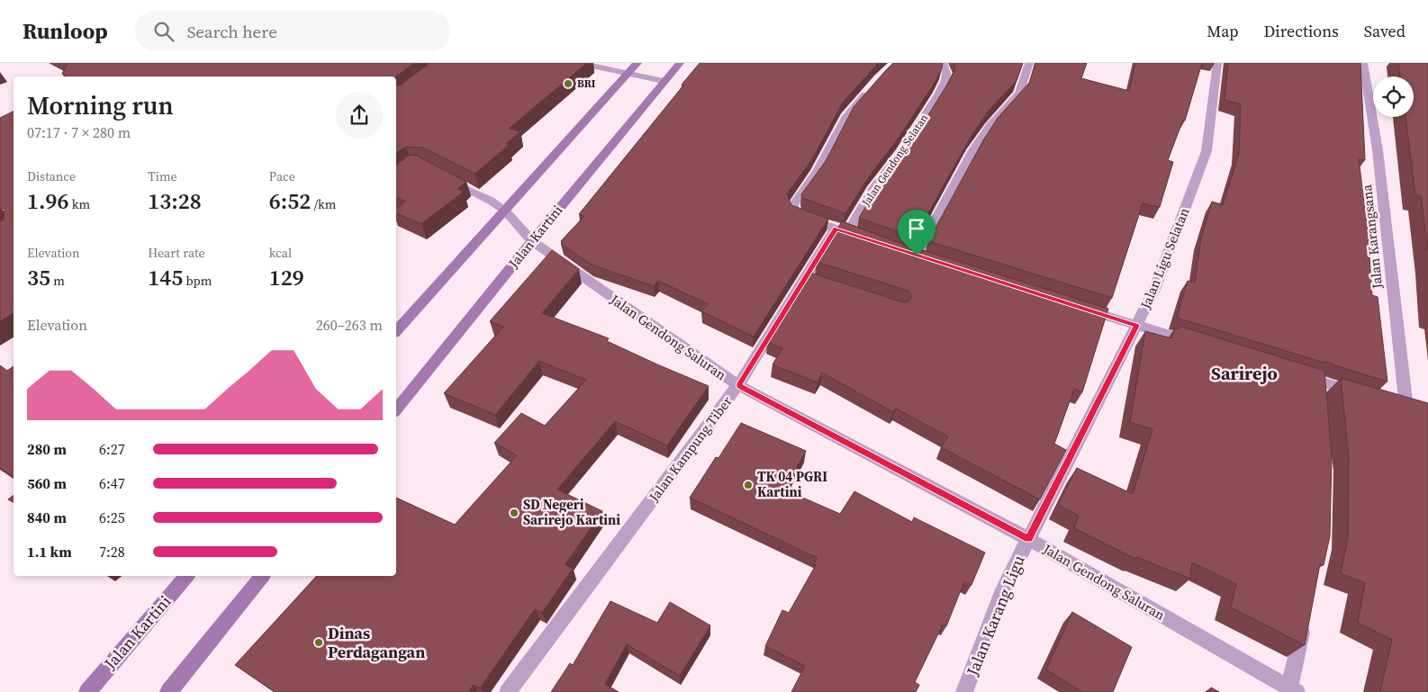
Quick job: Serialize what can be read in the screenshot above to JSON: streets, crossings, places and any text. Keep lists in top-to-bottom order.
{
  "streets": {
    "main road": ["Jalan Kartini"],
    "street": [
      "Jalan Gendong Selatan",
      "Jalan Karangsana",
      "Jalan Ligu Selatan",
      "Jalan Gendong Saluran",
      "Jalan Kampung Tiber",
      "Jalan Karang Ligu"
    ]
  },
  "crossings": [
    ["Jalan Kartini", "Jalan Gendong Saluran"],
    ["Jalan Ligu Selatan", "Jalan Gendong Saluran"],
    ["Jalan Ligu Selatan", "Jalan Karang Ligu"],
    ["Jalan Gendong Saluran", "Jalan Kampung Tiber"],
    ["Jalan Gendong Saluran", "Jalan Karang Ligu"]
  ],
  "districts": ["Sarirejo"],
  "places": [
    "BRI",
    "TK 04 PGRI Kartini",
    "SD Negeri Sarirejo Kartini",
    "Dinas Perdagangan"
  ],
  "page": {
    "header": "Runloop",
    "search": "Search here",
    "nav": ["Map", "Directions", "Saved"],
    "heading": ["Morning run", "07:17 · 7 × 280 m"],
    "stats": [
      ["Distance", "1.96 km"],
      ["Time", "13:28"],
      ["Pace", "6:52 /km"],
      ["Elevation", "35 m"],
      ["Heart rate", "145 bpm"],
      ["kcal", "129"]
    ],
    "chart": ["Elevation", "260–263 m"],
    "list": [
      {
        "name": "280 m",
        "note": "6:27"
      },
      {
        "name": "560 m",
        "note": "6:47"
      },
      {
        "name": "840 m",
        "note": "6:25"
      },
      {
        "name": "1.1 km",
        "note": "7:28"
      }
    ]
  }
}
